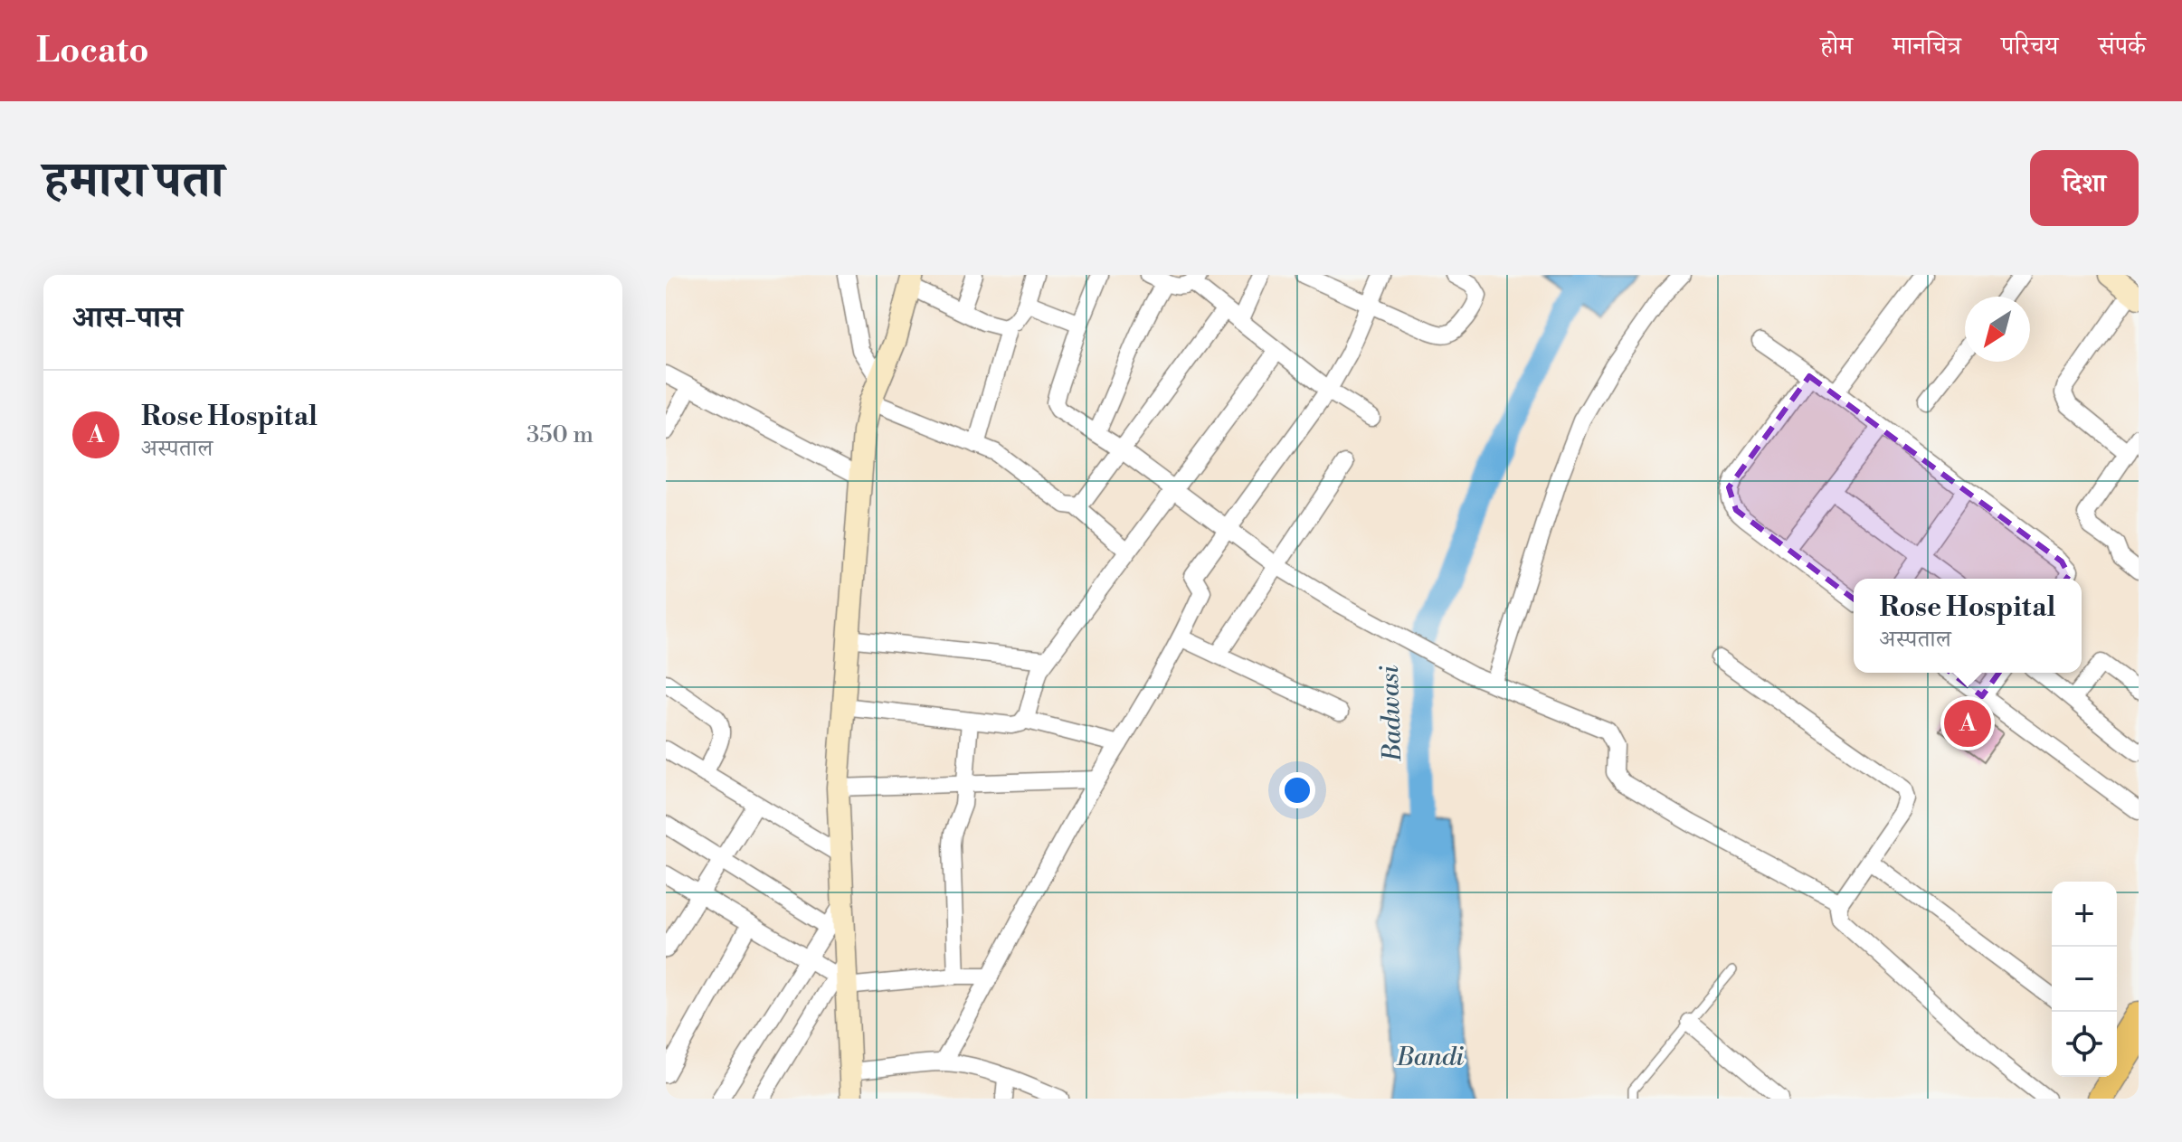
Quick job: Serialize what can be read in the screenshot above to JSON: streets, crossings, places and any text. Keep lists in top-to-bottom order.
{
  "water": ["Badwasi", "Bandi"],
  "north": "bottom left",
  "page": {
    "header": "Locato",
    "nav": [
      "होम",
      "मानचित्र",
      "परिचय",
      "संपर्क"
    ],
    "title": "हमारा पता",
    "buttons": "दिशा",
    "heading": "आस-पास",
    "list": [
      {
        "mark": "A",
        "name": "Rose Hospital",
        "note": "अस्पताल",
        "value": "350 m"
      }
    ],
    "popup": ["Rose Hospital", "अस्पताल"],
    "pins": "A",
    "map_buttons": ["+", "−"]
  }
}
